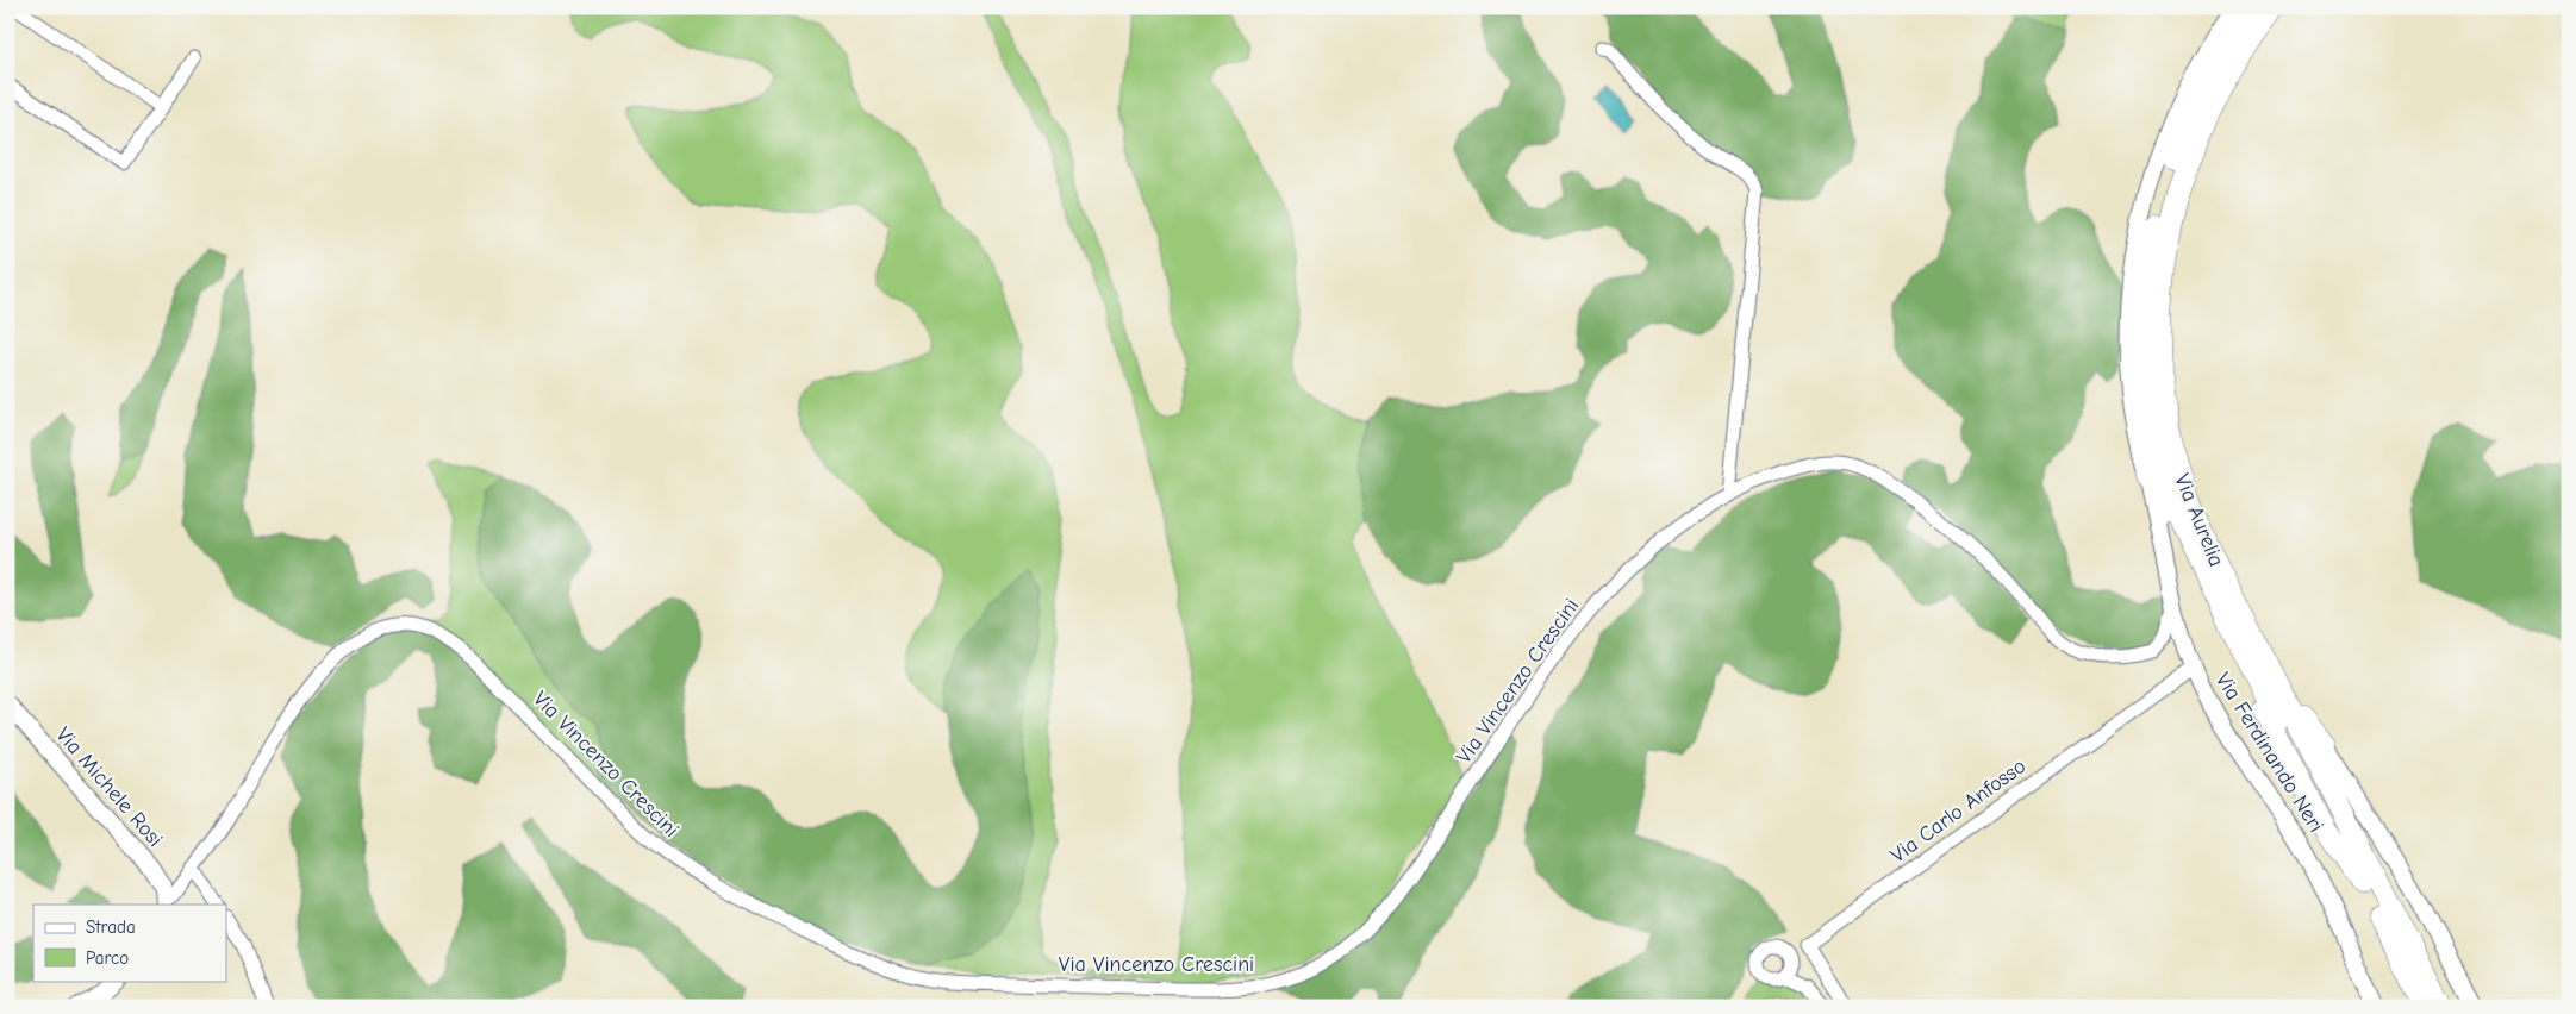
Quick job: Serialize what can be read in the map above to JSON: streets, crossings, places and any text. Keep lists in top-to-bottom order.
{
  "streets": {
    "highway": ["Via Aurelia"],
    "street": [
      "Via Vincenzo Crescini",
      "Via Ferdinando Neri",
      "Via Michele Rosi",
      "Via Carlo Anfosso"
    ]
  },
  "crossings": [
    ["Via Vincenzo Crescini", "Via Ferdinando Neri"],
    ["Via Vincenzo Crescini", "Via Michele Rosi"],
    ["Via Ferdinando Neri", "Via Carlo Anfosso"]
  ],
  "legend": ["Strada", "Parco"]
}
